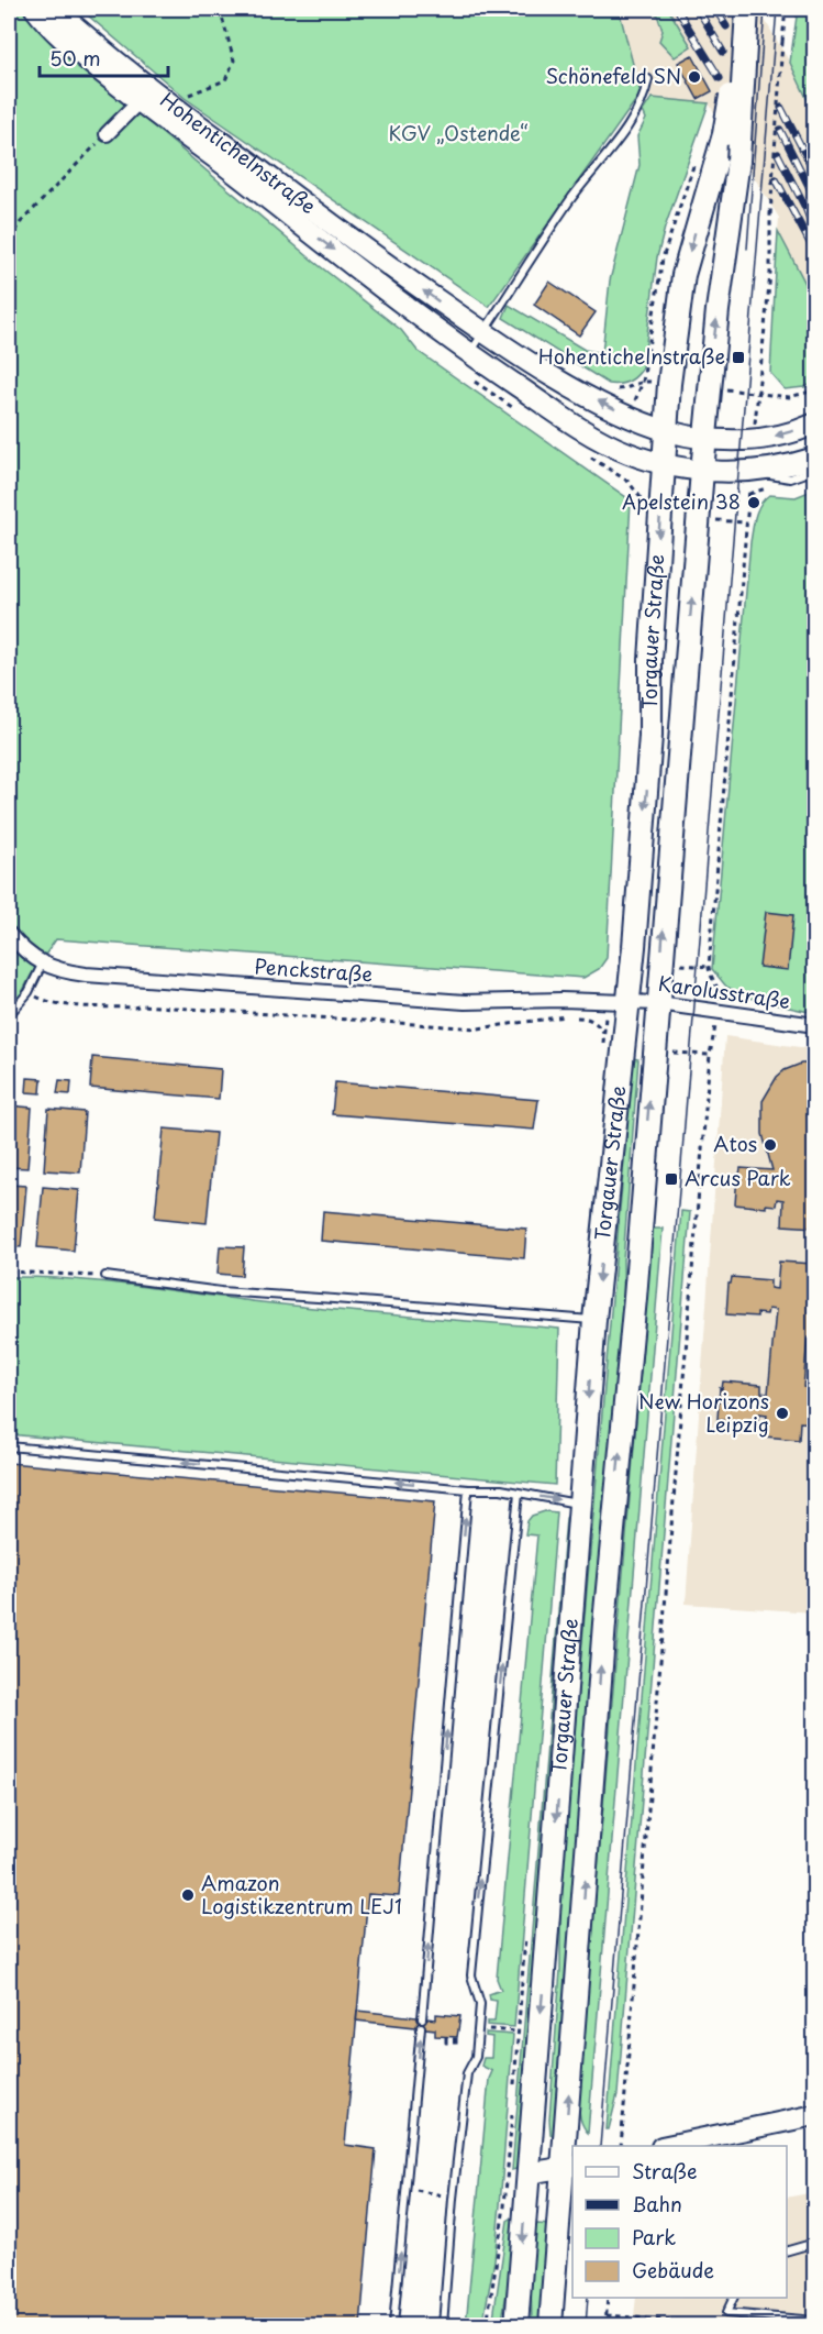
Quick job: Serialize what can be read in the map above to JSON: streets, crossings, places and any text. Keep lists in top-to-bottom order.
{
  "streets": {
    "main road": ["Hohentichelnstraße", "Torgauer Straße"],
    "street": ["Penckstraße", "Karolusstraße"]
  },
  "crossings": [
    ["Hohentichelnstraße", "Torgauer Straße"],
    ["Torgauer Straße", "Penckstraße"],
    ["Torgauer Straße", "Karolusstraße"],
    ["Penckstraße", "Karolusstraße"]
  ],
  "parks": ["KGV „Ostende“"],
  "places": {
    "other": [
      "Schönefeld SN",
      "Apelstein 38",
      "Atos",
      "New Horizons Leipzig",
      "Amazon Logistikzentrum LEJ1"
    ],
    "transit": ["Hohentichelnstraße", "Arcus Park"]
  },
  "legend": [
    "Straße",
    "Bahn",
    "Park",
    "Gebäude"
  ],
  "scale_bar": "50 m"
}
